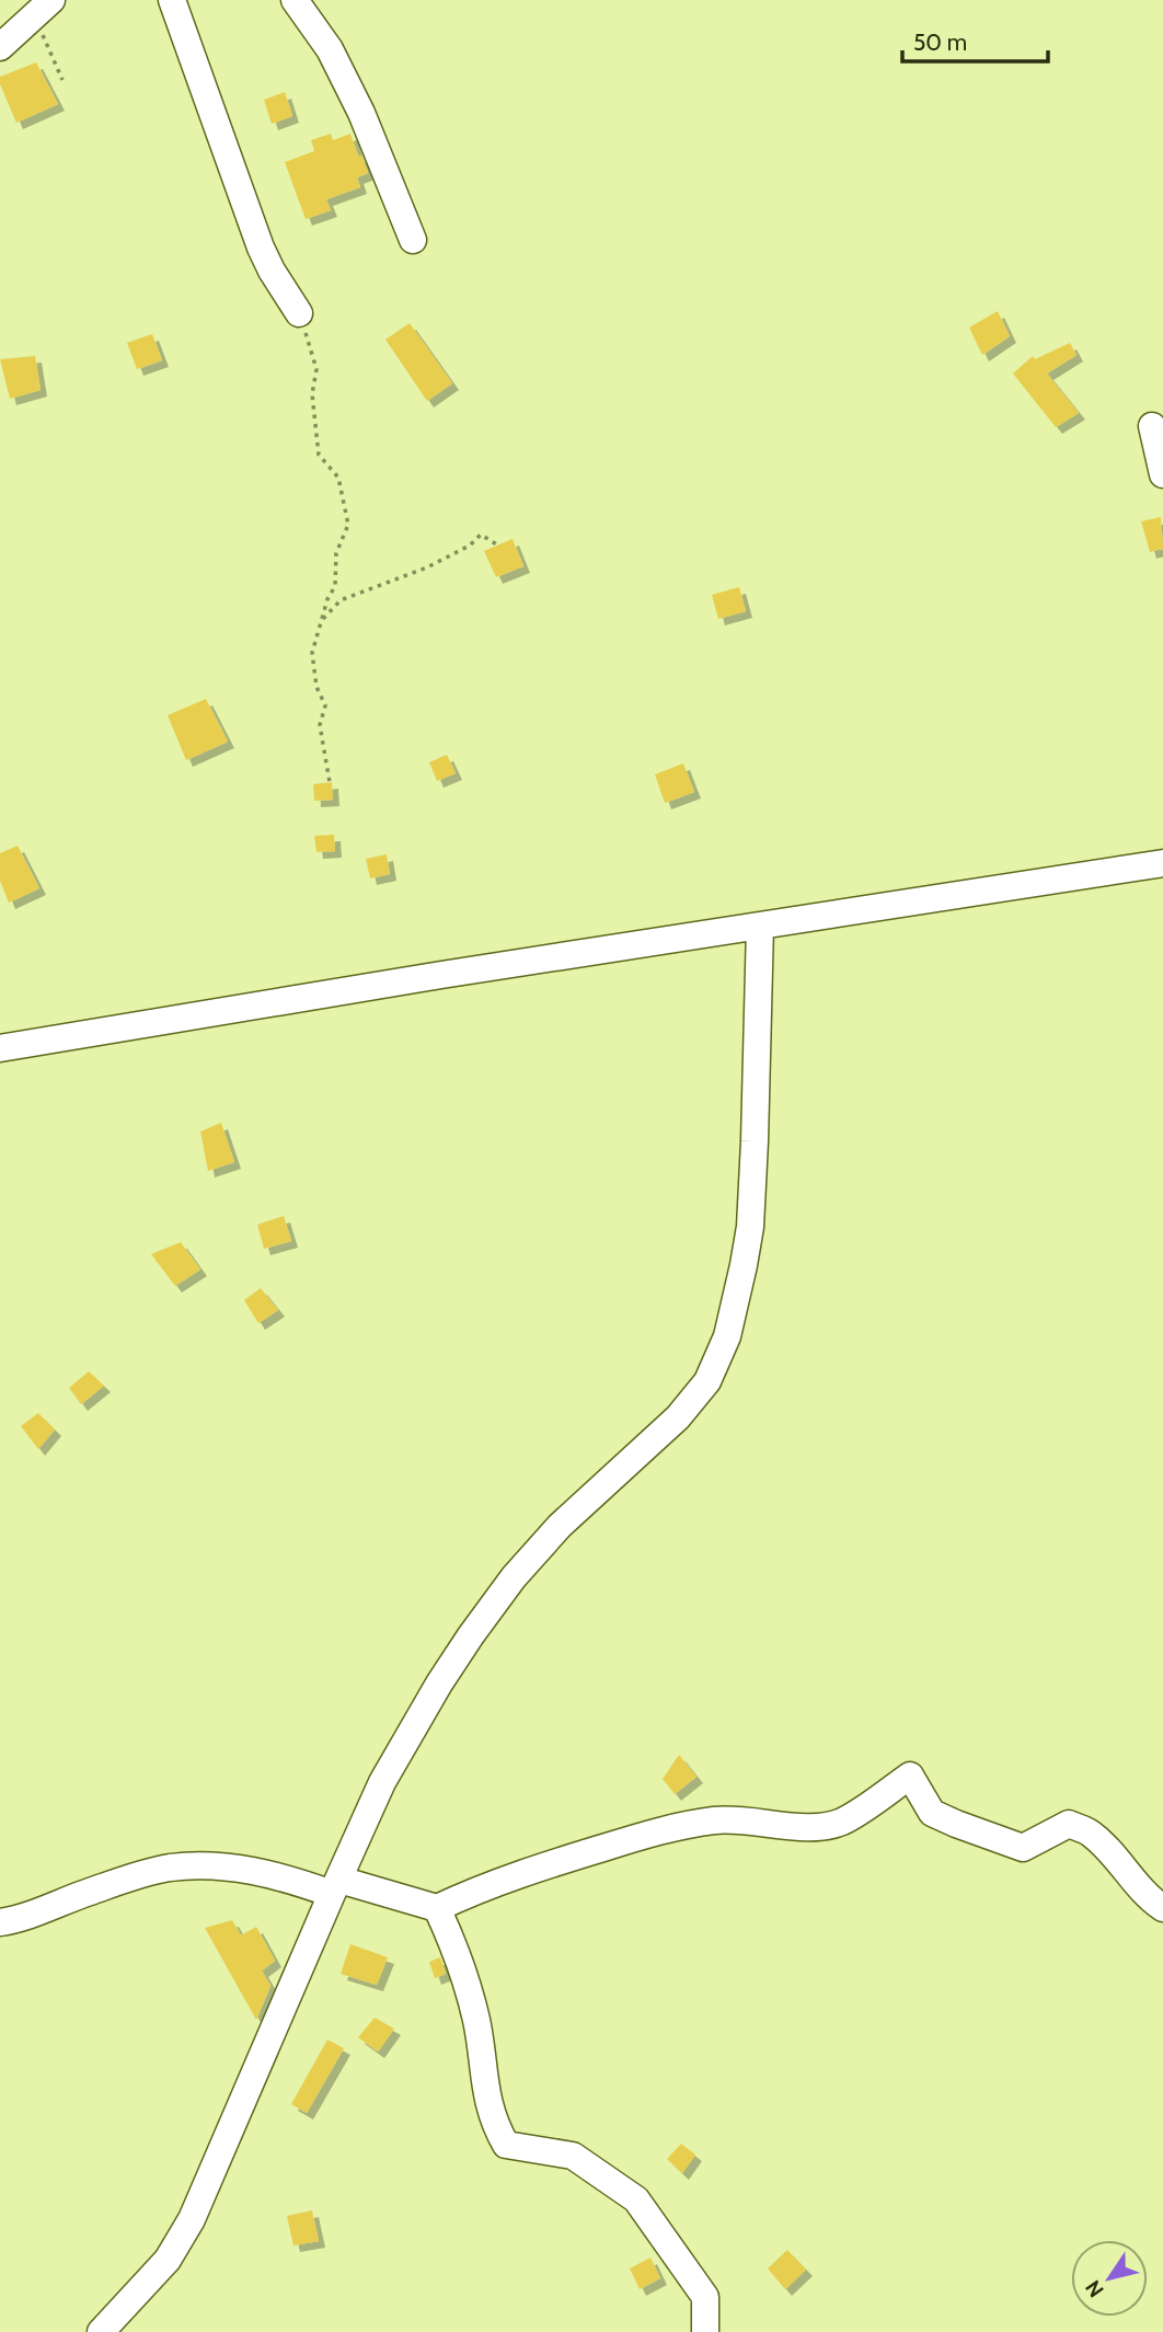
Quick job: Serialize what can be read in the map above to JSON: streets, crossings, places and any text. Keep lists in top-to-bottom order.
{
  "scale_bar": "50 m",
  "north": "bottom left"
}
